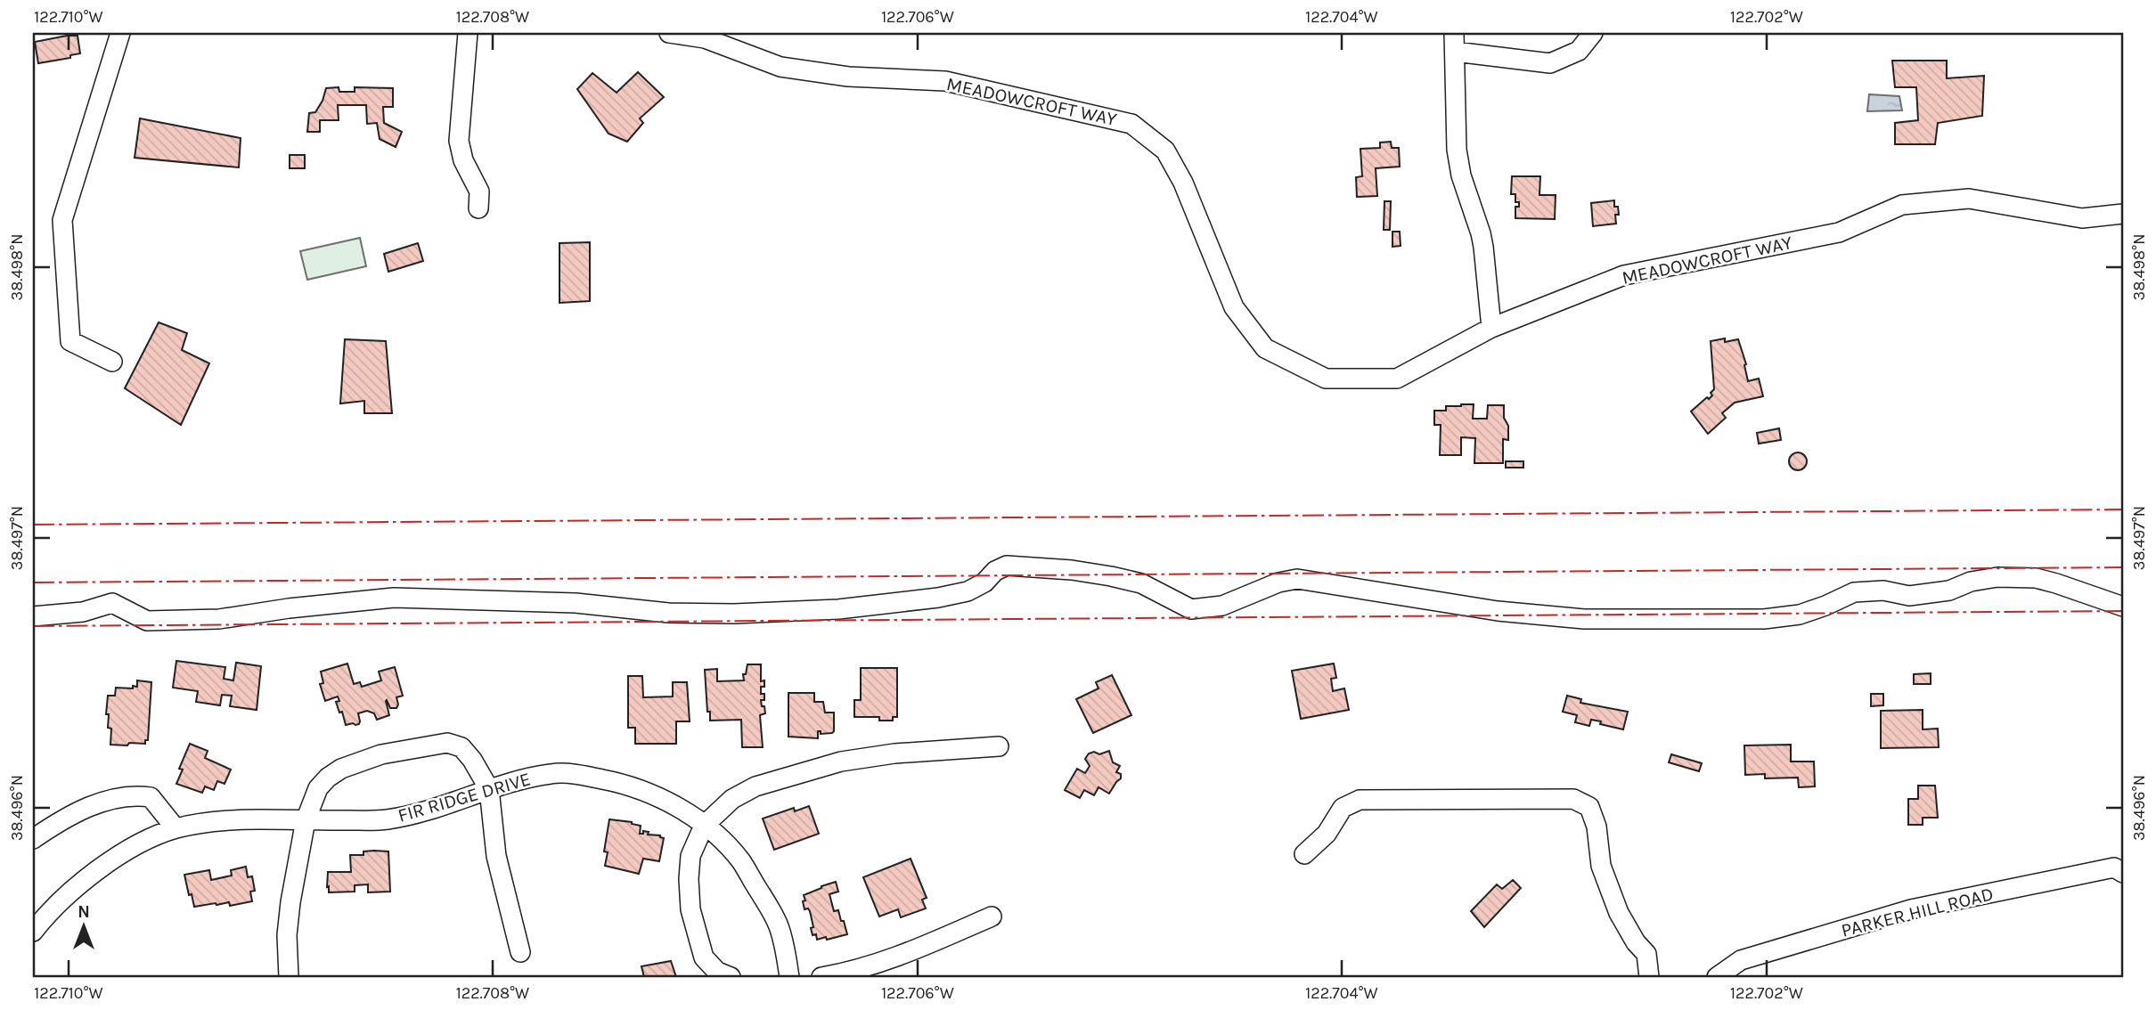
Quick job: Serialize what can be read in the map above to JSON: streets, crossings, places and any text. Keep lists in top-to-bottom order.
{
  "streets": {
    "street": ["MEADOWCROFT WAY", "FIR RIDGE DRIVE", "PARKER HILL ROAD"]
  },
  "north": "top",
  "coordinates": [
    "122.710°W",
    "122.708°W",
    "122.706°W",
    "122.704°W",
    "122.702°W",
    "38.498°N",
    "38.497°N",
    "38.496°N"
  ]
}
